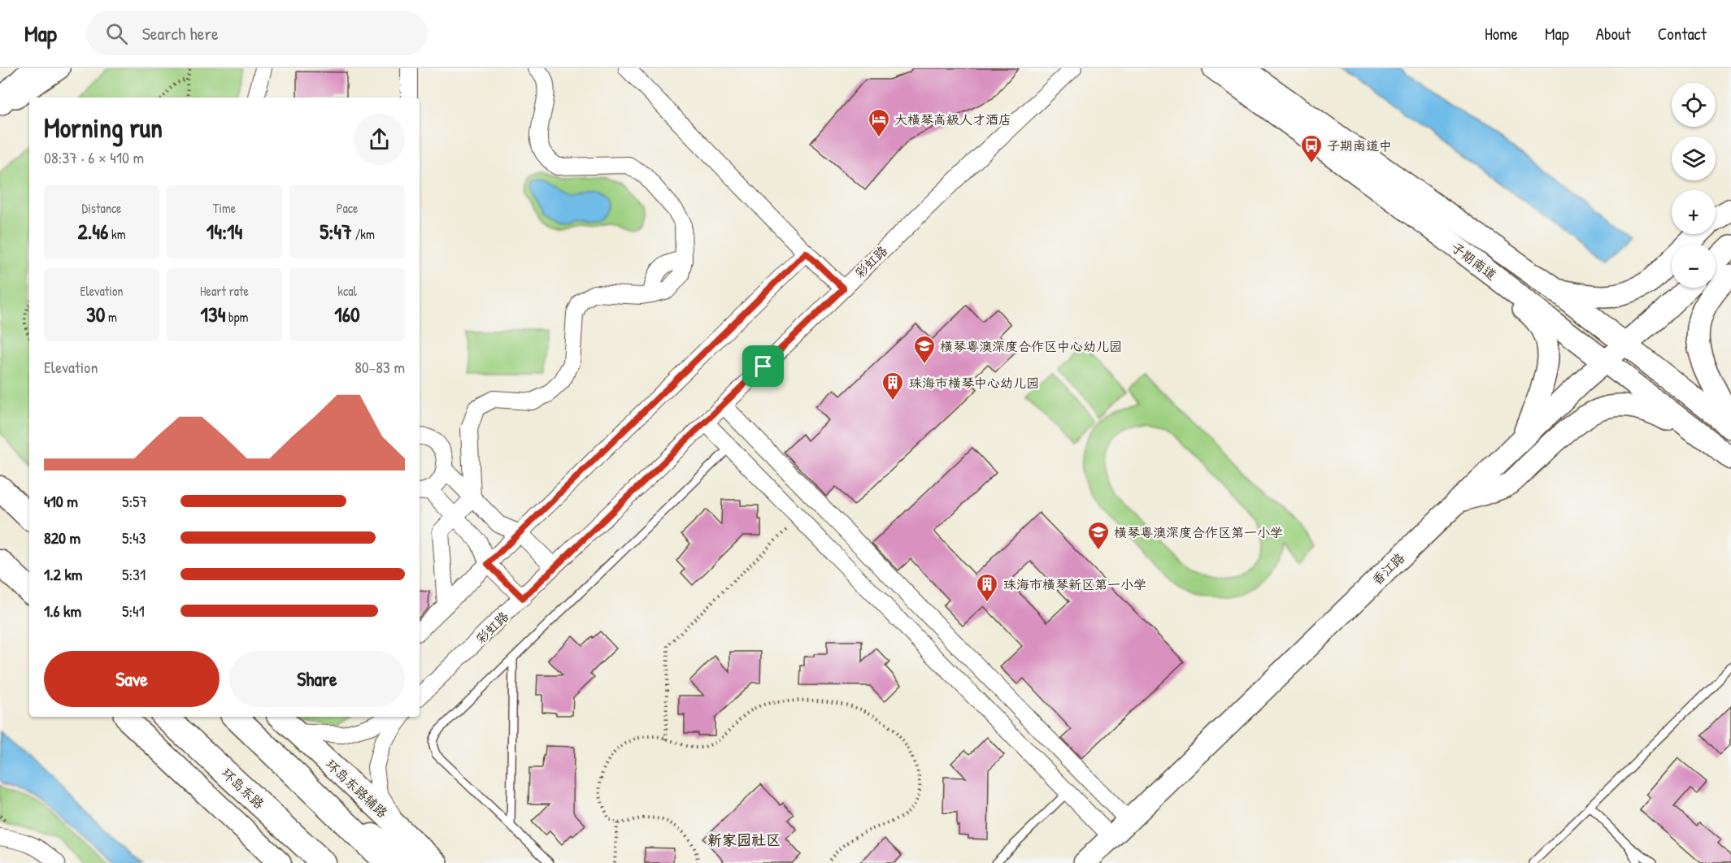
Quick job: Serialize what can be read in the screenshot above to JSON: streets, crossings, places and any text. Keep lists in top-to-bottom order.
{
  "streets": {
    "main road": [
      "子期南道",
      "香江路",
      "环岛东路",
      "环岛东路辅路"
    ],
    "street": ["彩虹路"]
  },
  "crossings": [
    ["子期南道", "香江路"]
  ],
  "districts": ["新家园社区"],
  "places": {
    "hotel": ["大橫琴高級人才酒店"],
    "bus stop": ["子期南道中"],
    "school or university": ["横琴粤澳深度合作区中心幼儿园", "横琴粤澳深度合作区第一小学"],
    "building": ["珠海市横琴中心幼儿园", "珠海市横琴新区第一小学"]
  },
  "page": {
    "header": "Map",
    "search": "Search here",
    "nav": [
      "Home",
      "Map",
      "About",
      "Contact"
    ],
    "map_buttons": ["+", "−"],
    "heading": ["Morning run", "08:37 · 6 × 410 m"],
    "stats": [
      ["Distance", "2.46 km"],
      ["Time", "14:14"],
      ["Pace", "5:47 /km"],
      ["Elevation", "30 m"],
      ["Heart rate", "134 bpm"],
      ["kcal", "160"]
    ],
    "chart": ["Elevation", "80–83 m"],
    "list": [
      {
        "name": "410 m",
        "note": "5:57"
      },
      {
        "name": "820 m",
        "note": "5:43"
      },
      {
        "name": "1.2 km",
        "note": "5:31"
      },
      {
        "name": "1.6 km",
        "note": "5:41"
      }
    ],
    "buttons": ["Save", "Share"]
  }
}
